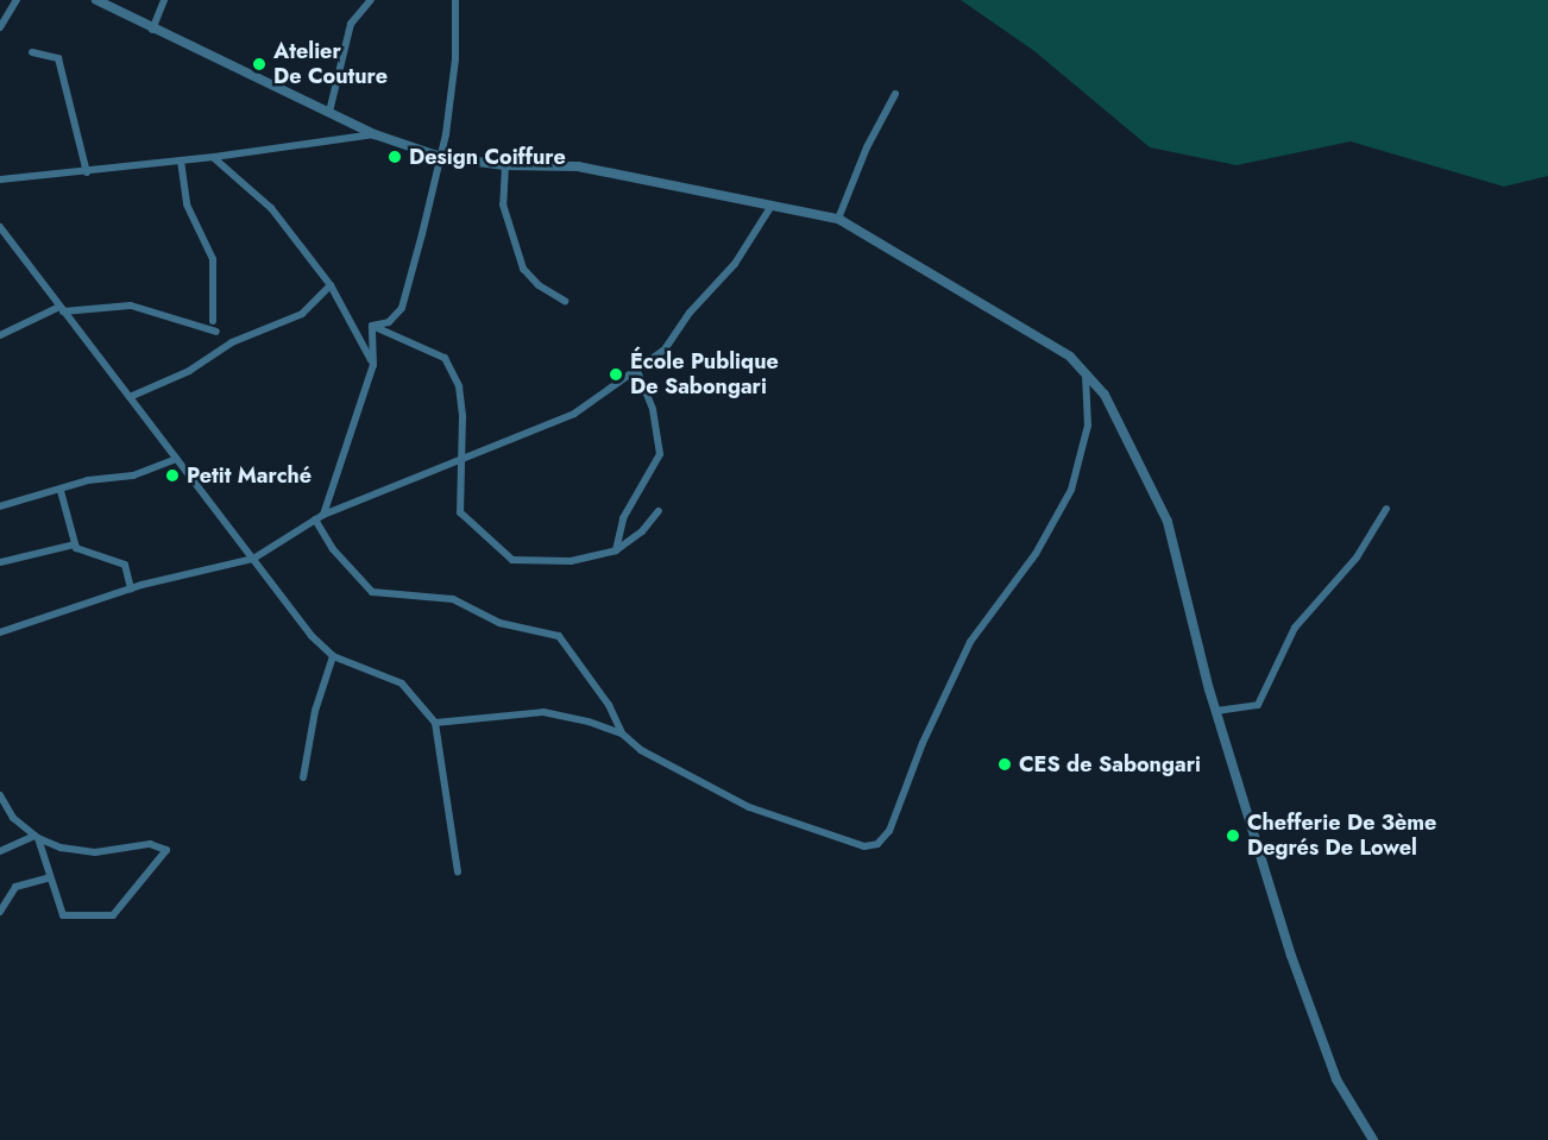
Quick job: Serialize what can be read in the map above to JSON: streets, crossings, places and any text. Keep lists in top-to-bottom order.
{
  "places": [
    "Atelier De Couture",
    "Design Coiffure",
    "École Publique De Sabongari",
    "Petit Marché",
    "CES de Sabongari",
    "Chefferie De 3ème Degrés De Lowel"
  ]
}
